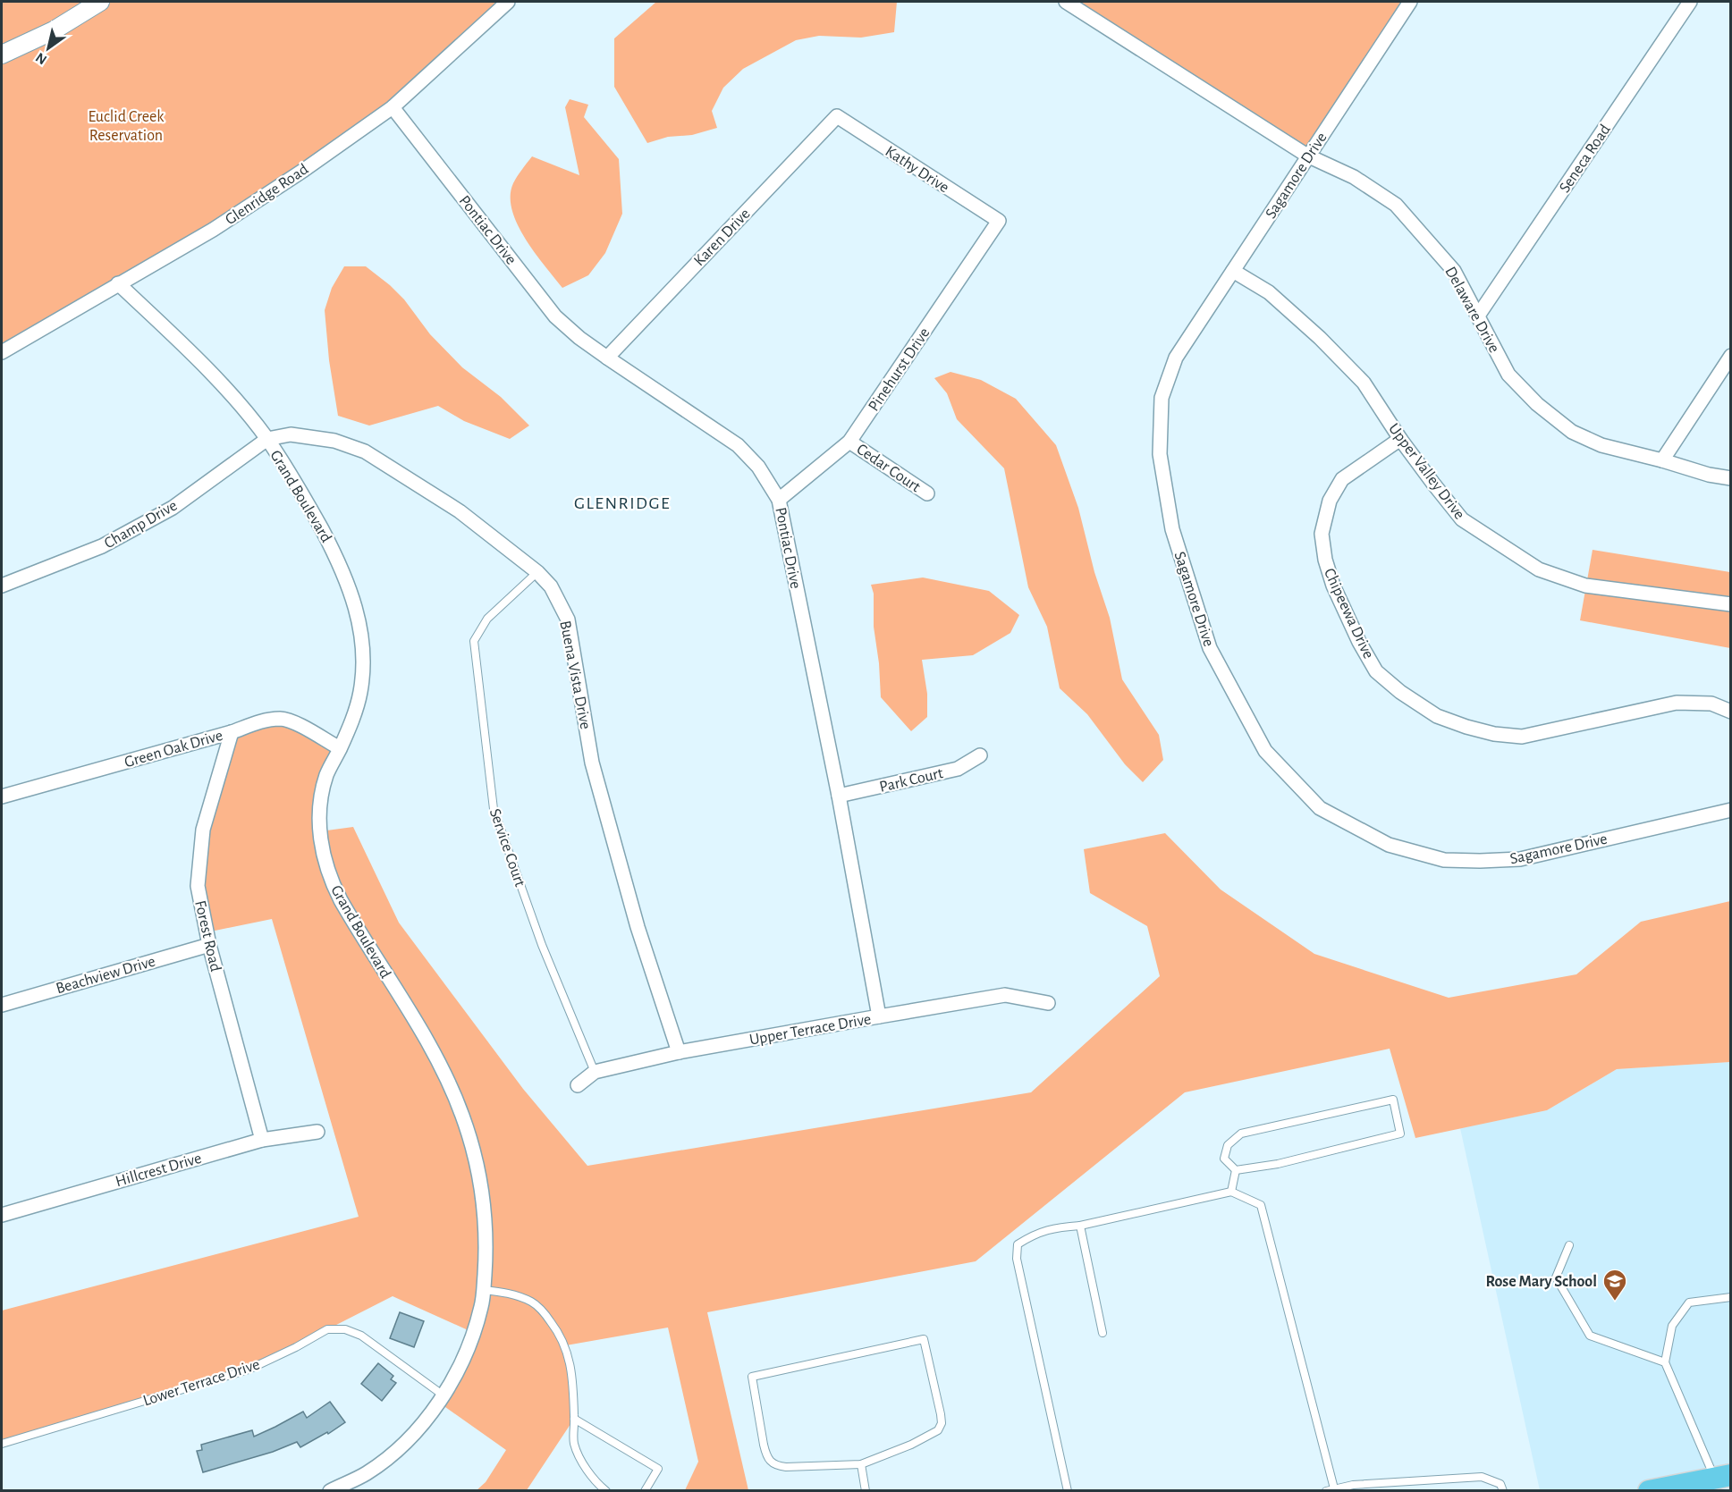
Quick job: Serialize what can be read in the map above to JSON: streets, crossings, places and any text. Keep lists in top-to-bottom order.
{
  "streets": {
    "street": [
      "Seneca Road",
      "Kathy Drive",
      "Sagamore Drive",
      "Glenridge Road",
      "Pontiac Drive",
      "Karen Drive",
      "Delaware Drive",
      "Pinehurst Drive",
      "Cedar Court",
      "Upper Valley Drive",
      "Grand Boulevard",
      "Champ Drive",
      "Chipeewa Drive",
      "Buena Vista Drive",
      "Green Oak Drive",
      "Park Court",
      "Forest Road",
      "Beachview Drive",
      "Upper Terrace Drive",
      "Hillcrest Drive"
    ],
    "lane": ["Service Court", "Lower Terrace Drive"]
  },
  "crossings": [
    ["Seneca Road", "Delaware Drive"],
    ["Kathy Drive", "Karen Drive"],
    ["Kathy Drive", "Pinehurst Drive"],
    ["Sagamore Drive", "Delaware Drive"],
    ["Sagamore Drive", "Upper Valley Drive"],
    ["Glenridge Road", "Pontiac Drive"],
    ["Glenridge Road", "Grand Boulevard"],
    ["Pontiac Drive", "Karen Drive"],
    ["Pontiac Drive", "Pinehurst Drive"],
    ["Pontiac Drive", "Park Court"],
    ["Pontiac Drive", "Upper Terrace Drive"],
    ["Pinehurst Drive", "Cedar Court"],
    ["Upper Valley Drive", "Chipeewa Drive"],
    ["Grand Boulevard", "Champ Drive"],
    ["Grand Boulevard", "Buena Vista Drive"],
    ["Grand Boulevard", "Green Oak Drive"],
    ["Grand Boulevard", "Lower Terrace Drive"],
    ["Champ Drive", "Buena Vista Drive"],
    ["Buena Vista Drive", "Service Court"],
    ["Buena Vista Drive", "Upper Terrace Drive"],
    ["Green Oak Drive", "Forest Road"],
    ["Service Court", "Upper Terrace Drive"],
    ["Forest Road", "Beachview Drive"],
    ["Forest Road", "Hillcrest Drive"]
  ],
  "districts": ["GLENRIDGE"],
  "parks": ["Euclid Creek Reservation"],
  "places": {
    "school or university": ["Rose Mary School"]
  },
  "north": "bottom left"
}
